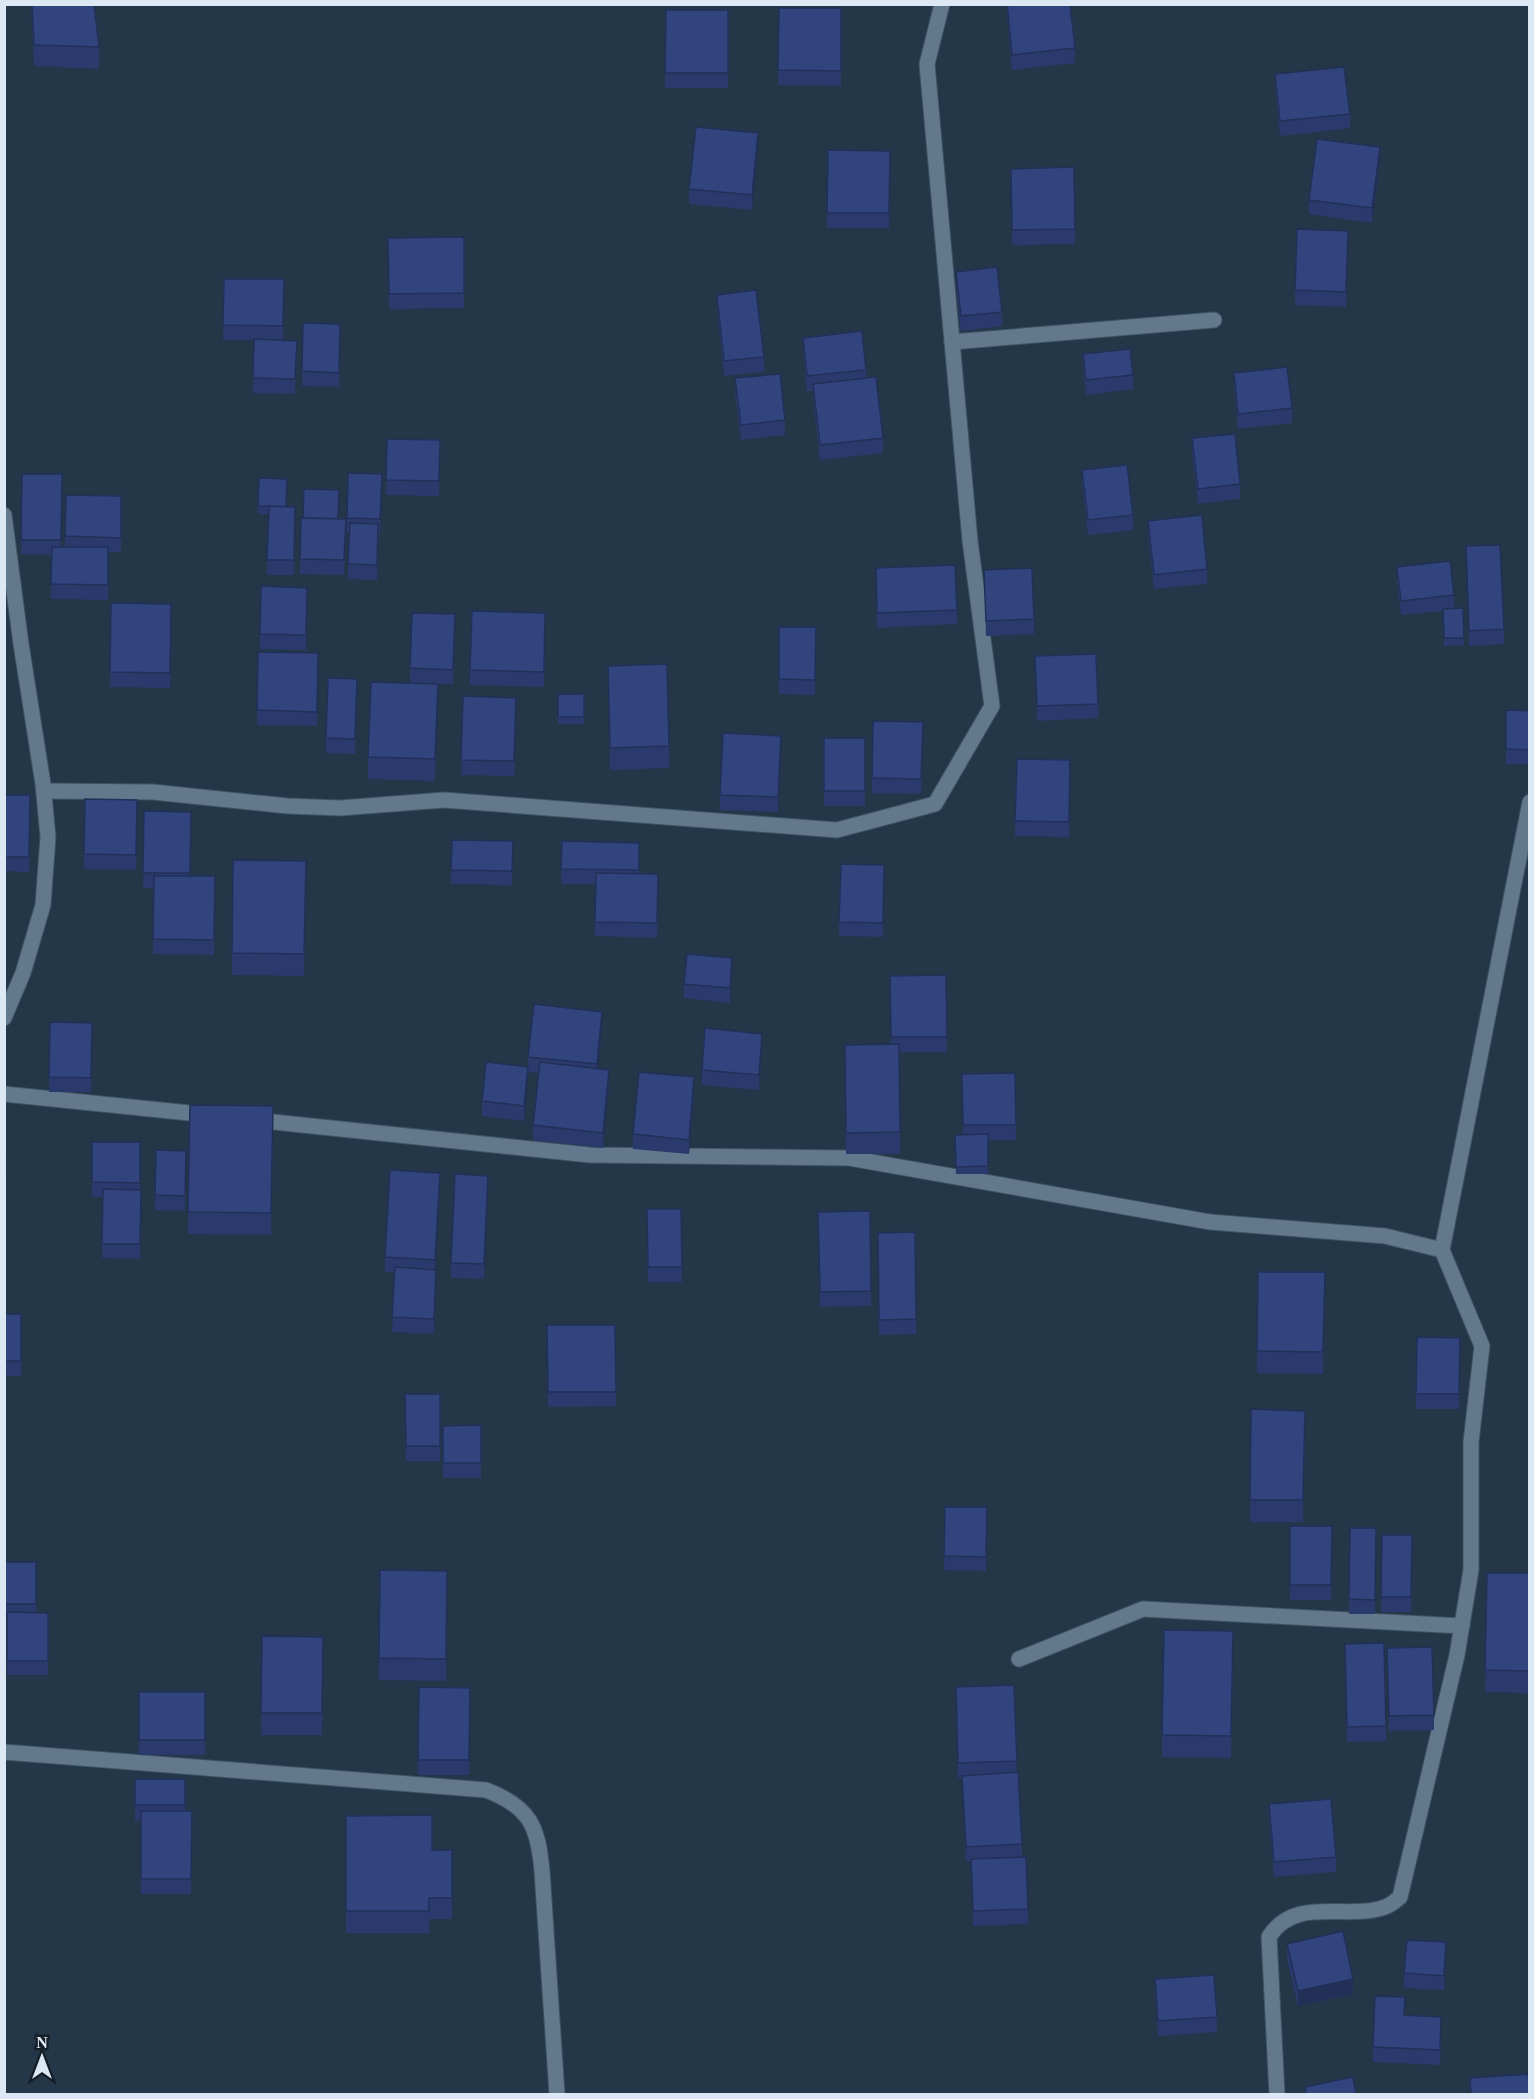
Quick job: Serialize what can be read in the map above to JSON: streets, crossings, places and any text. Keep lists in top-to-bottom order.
{
  "north": "top"
}
